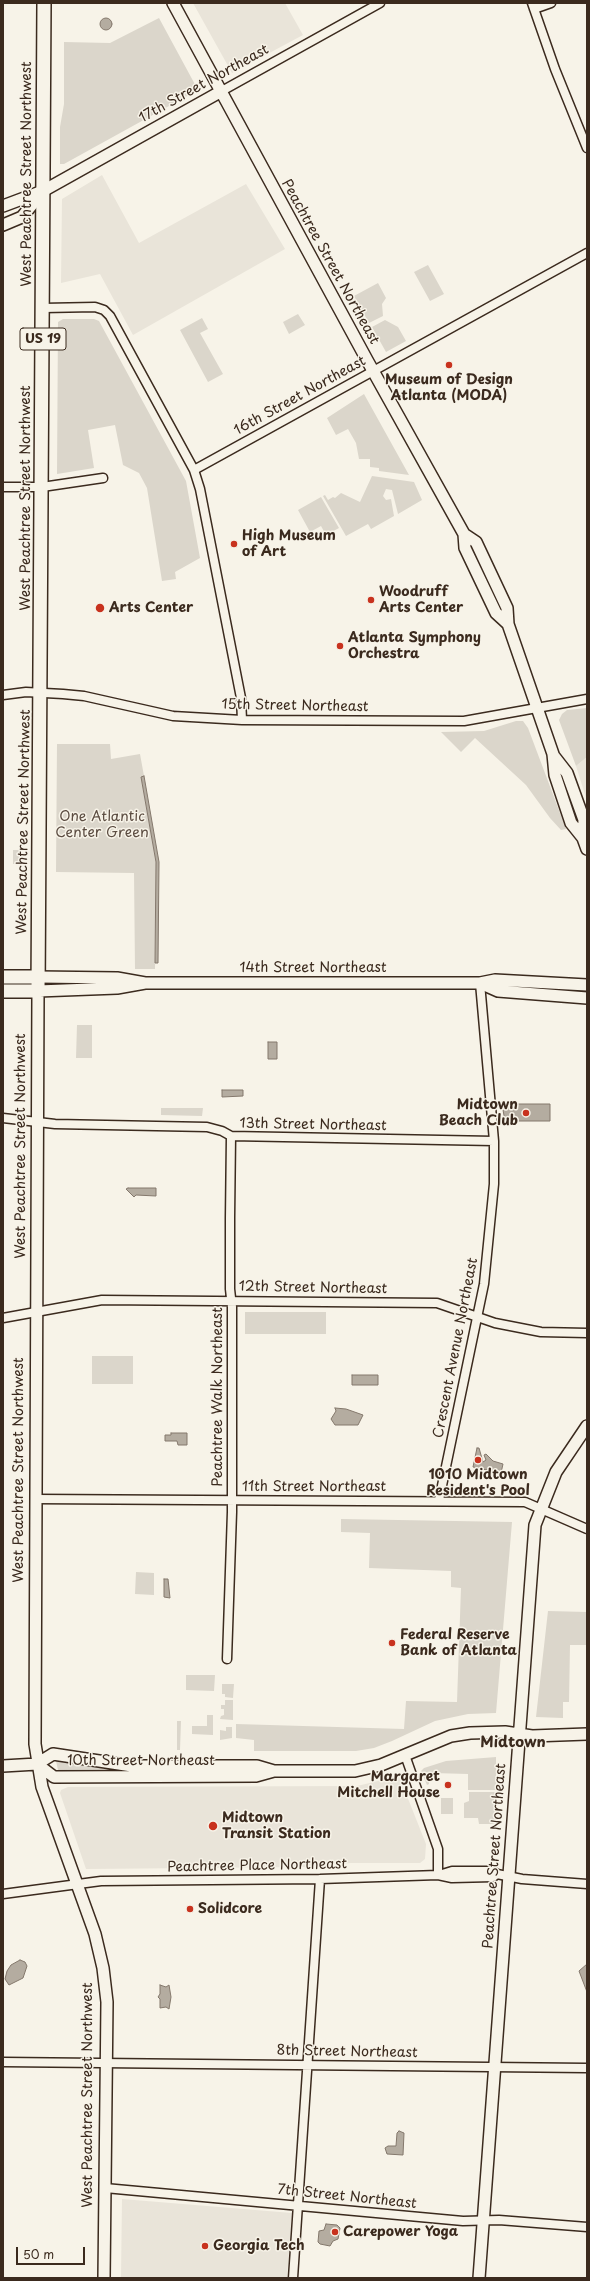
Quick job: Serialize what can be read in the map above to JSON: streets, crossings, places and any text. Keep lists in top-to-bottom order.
{
  "streets": {
    "main road": [
      "17th Street Northeast",
      "West Peachtree Street Northwest",
      "Peachtree Street Northeast",
      "US 19",
      "14th Street Northeast",
      "10th Street Northeast"
    ],
    "street": [
      "16th Street Northeast",
      "15th Street Northeast",
      "13th Street Northeast",
      "12th Street Northeast",
      "Crescent Avenue Northeast",
      "Peachtree Walk Northeast",
      "11th Street Northeast",
      "Peachtree Place Northeast",
      "8th Street Northeast",
      "7th Street Northeast"
    ]
  },
  "crossings": [
    ["17th Street Northeast", "West Peachtree Street Northwest"],
    ["17th Street Northeast", "Peachtree Street Northeast"],
    ["West Peachtree Street Northwest", "15th Street Northeast"],
    ["West Peachtree Street Northwest", "14th Street Northeast"],
    ["West Peachtree Street Northwest", "13th Street Northeast"],
    ["West Peachtree Street Northwest", "12th Street Northeast"],
    ["West Peachtree Street Northwest", "11th Street Northeast"],
    ["West Peachtree Street Northwest", "10th Street Northeast"],
    ["West Peachtree Street Northwest", "Peachtree Place Northeast"],
    ["West Peachtree Street Northwest", "8th Street Northeast"],
    ["West Peachtree Street Northwest", "7th Street Northeast"],
    ["Peachtree Street Northeast", "16th Street Northeast"],
    ["Peachtree Street Northeast", "15th Street Northeast"],
    ["Peachtree Street Northeast", "11th Street Northeast"],
    ["Peachtree Street Northeast", "10th Street Northeast"],
    ["Peachtree Street Northeast", "Peachtree Place Northeast"],
    ["Peachtree Street Northeast", "8th Street Northeast"],
    ["Peachtree Street Northeast", "7th Street Northeast"],
    ["14th Street Northeast", "Crescent Avenue Northeast"],
    ["13th Street Northeast", "Crescent Avenue Northeast"],
    ["13th Street Northeast", "Peachtree Walk Northeast"],
    ["12th Street Northeast", "Crescent Avenue Northeast"],
    ["12th Street Northeast", "Peachtree Walk Northeast"],
    ["Crescent Avenue Northeast", "11th Street Northeast"],
    ["Peachtree Walk Northeast", "11th Street Northeast"]
  ],
  "districts": ["Midtown"],
  "parks": ["One Atlantic Center Green"],
  "places": [
    "Museum of Design Atlanta (MODA)",
    "High Museum of Art",
    "Woodruff Arts Center",
    "Arts Center",
    "Atlanta Symphony Orchestra",
    "Midtown Beach Club",
    "1010 Midtown Resident's Pool",
    "Federal Reserve Bank of Atlanta",
    "Margaret Mitchell House",
    "Midtown Transit Station",
    "Solidcore",
    "Carepower Yoga",
    "Georgia Tech"
  ],
  "scale_bar": "50 m"
}
